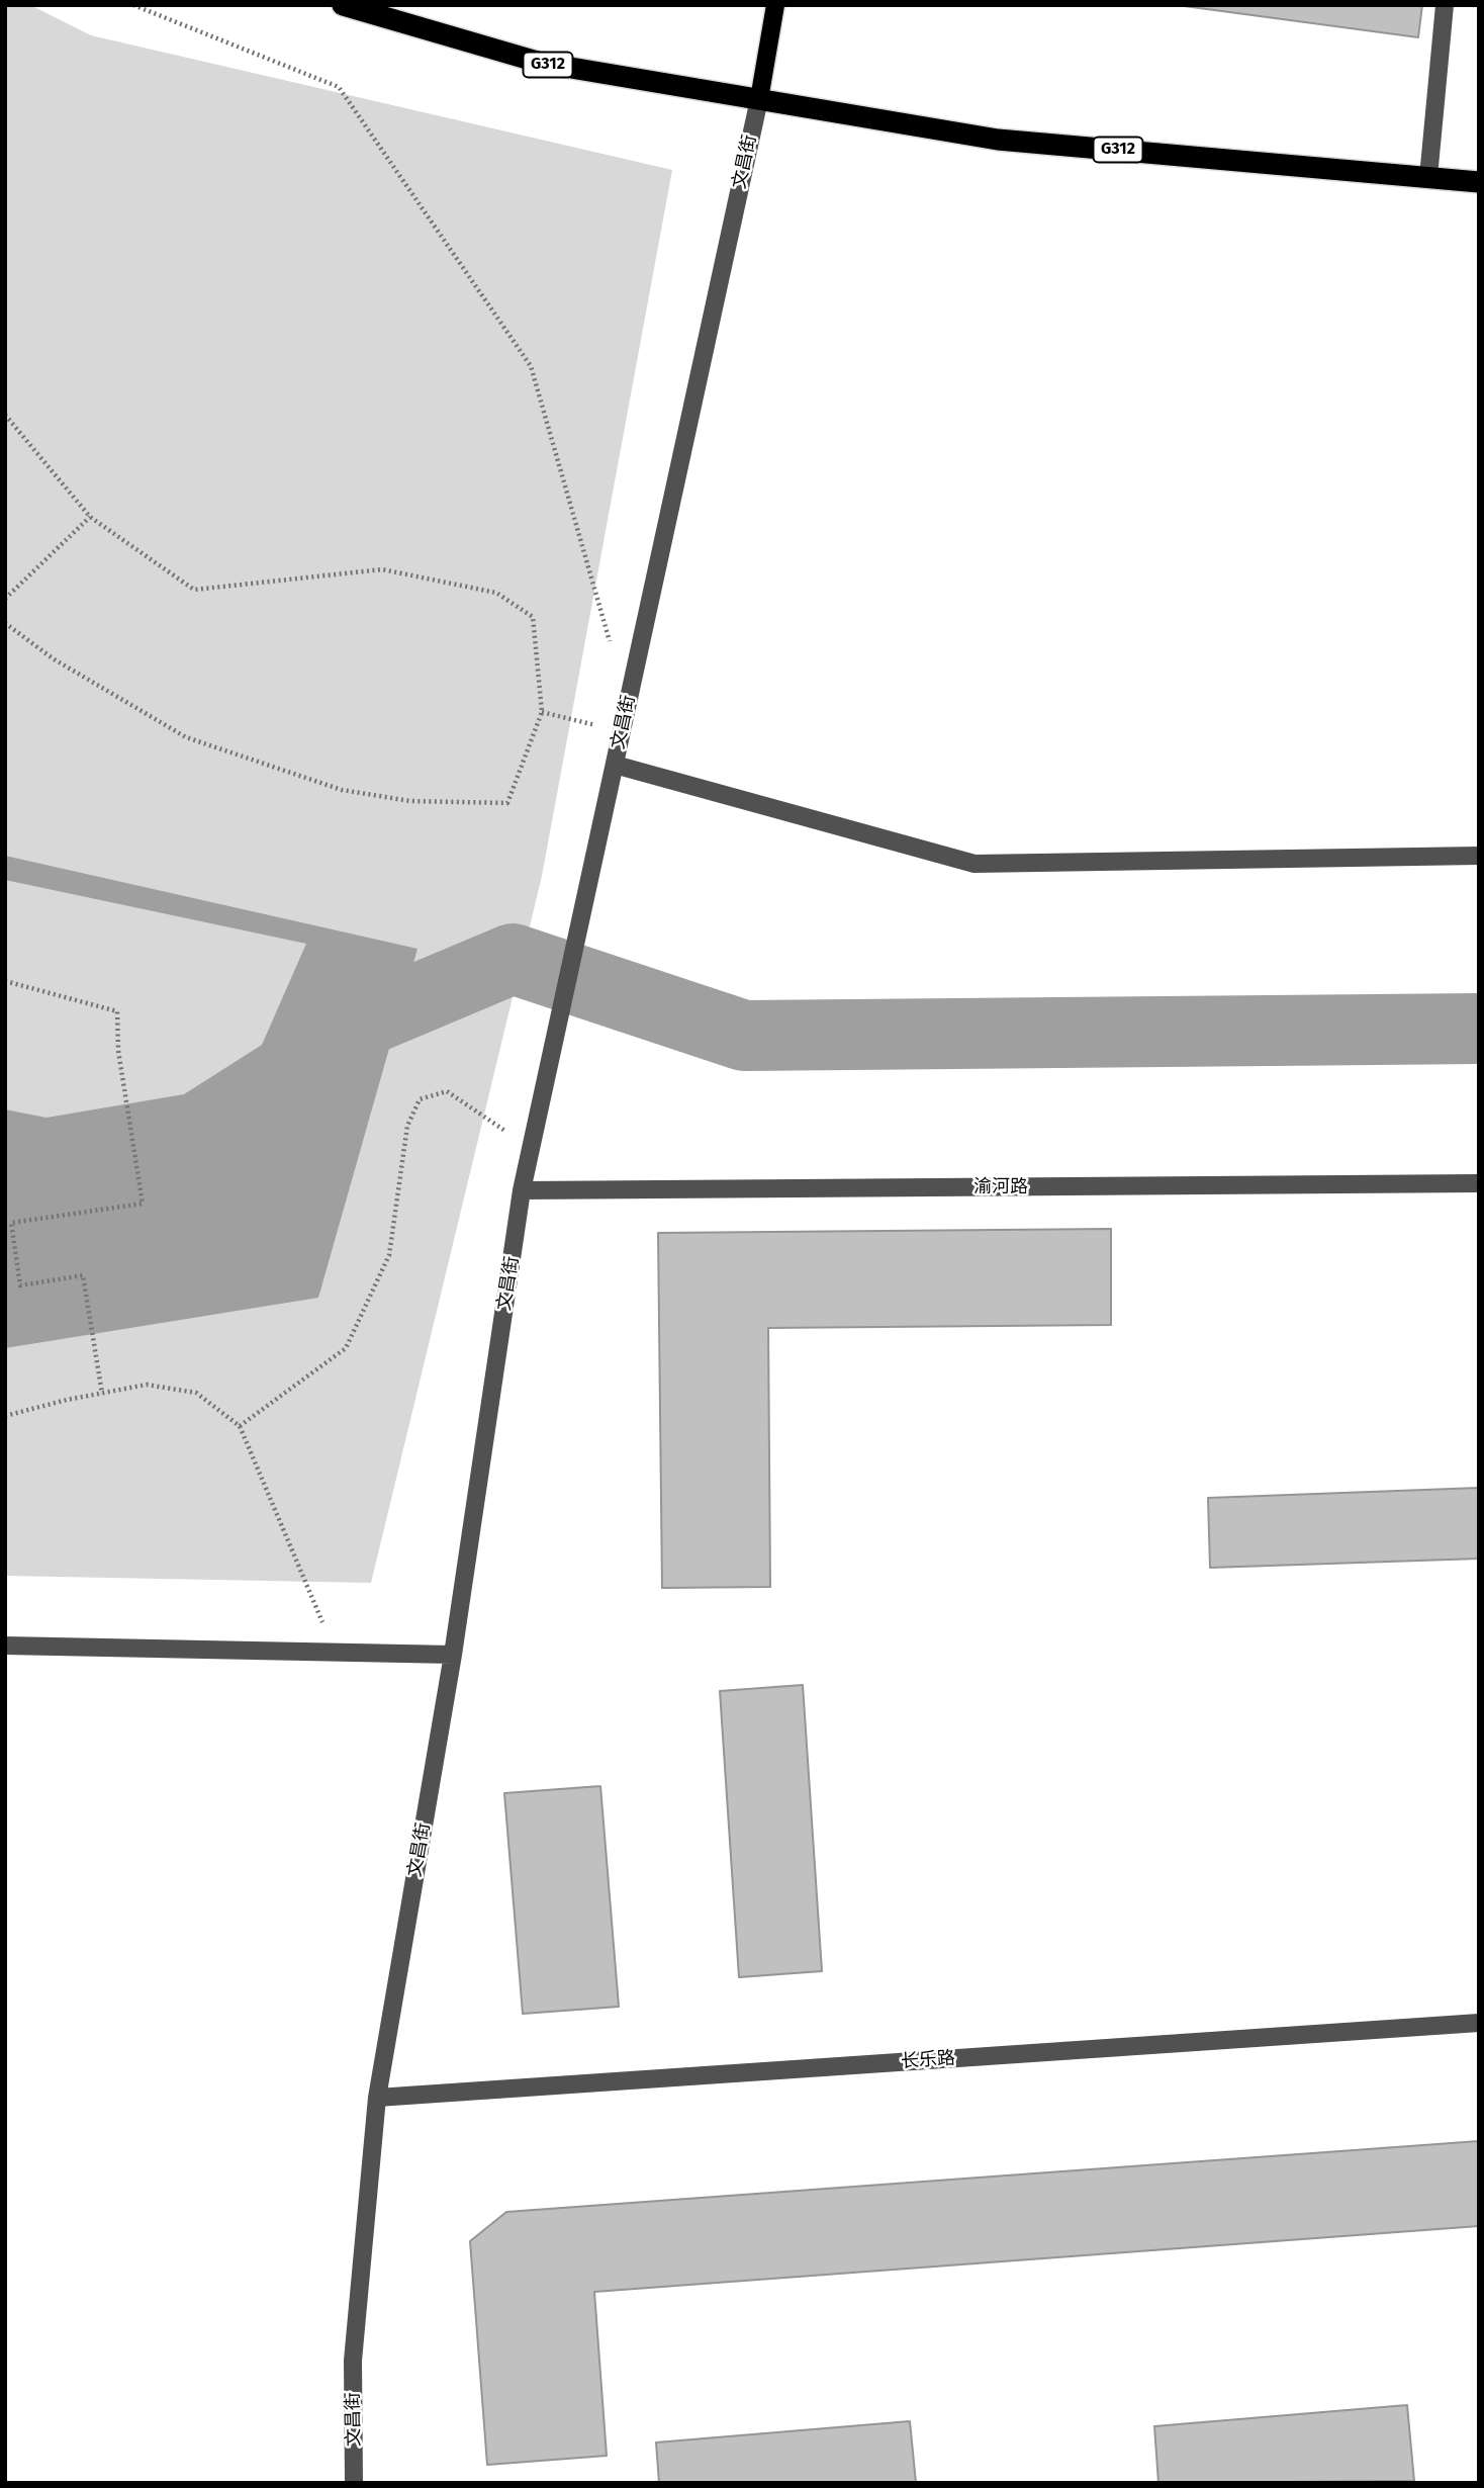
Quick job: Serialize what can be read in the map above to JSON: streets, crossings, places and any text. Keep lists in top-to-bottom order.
{
  "streets": {
    "highway": ["G312"],
    "street": ["文昌街", "渝河路", "长乐路"]
  },
  "crossings": [
    ["G312", "文昌街"],
    ["文昌街", "渝河路"],
    ["文昌街", "长乐路"]
  ]
}
